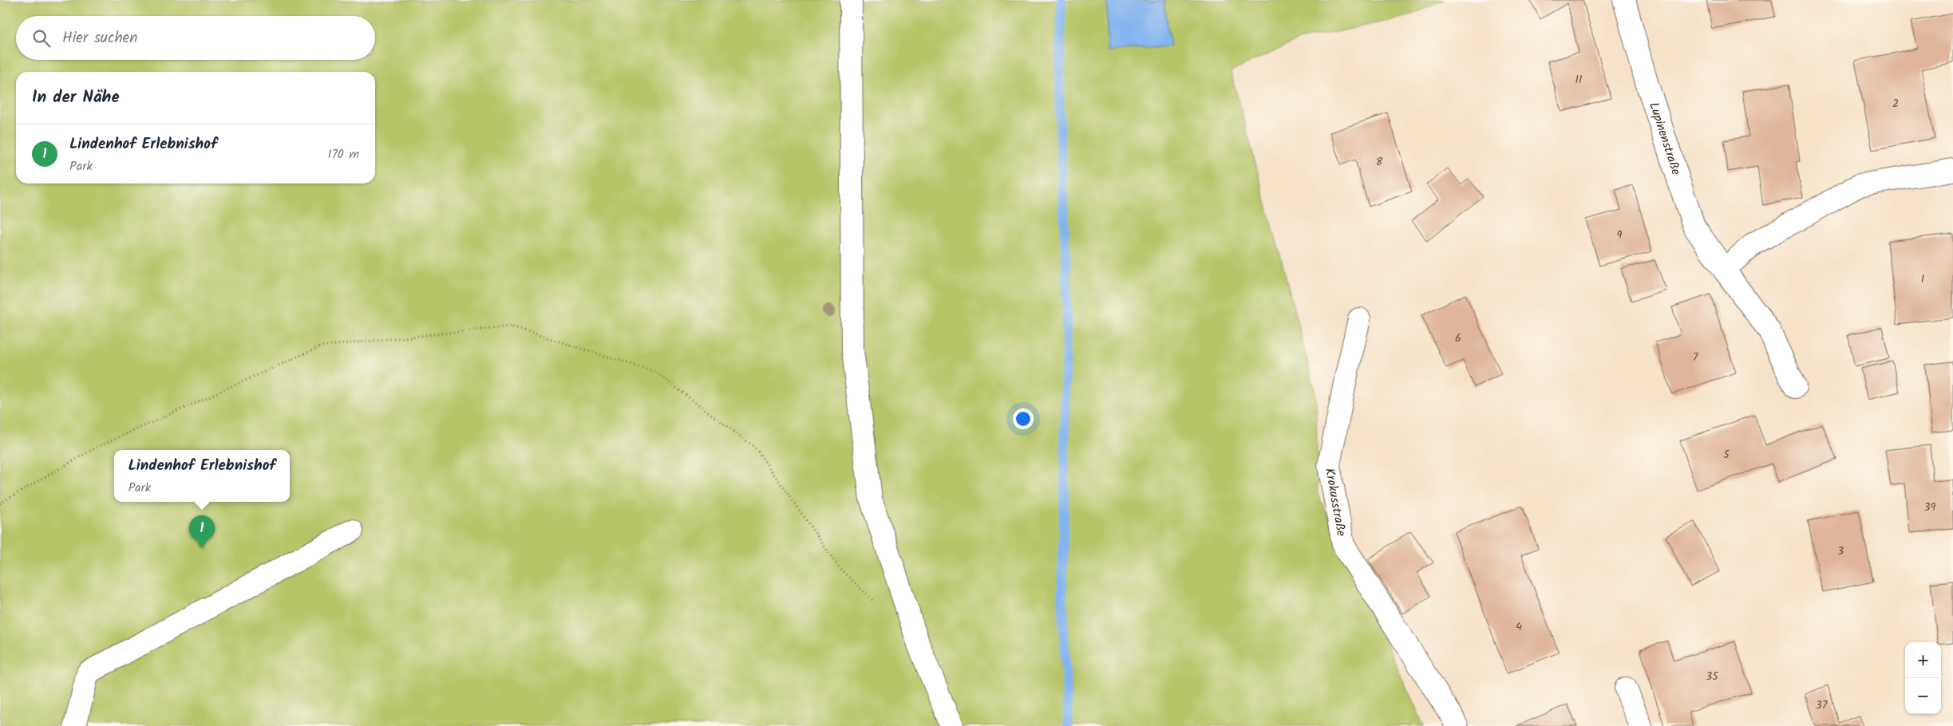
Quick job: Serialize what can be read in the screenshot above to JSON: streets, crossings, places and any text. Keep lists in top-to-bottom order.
{
  "streets": {
    "street": ["Lupinenstraße", "Krokusstraße"]
  },
  "house_numbers": [
    "11",
    "2",
    "8",
    "9",
    "1",
    "6",
    "7",
    "5",
    "39",
    "3",
    "4",
    "35",
    "37"
  ],
  "page": {
    "search": "Hier suchen",
    "heading": "In der Nähe",
    "list": [
      {
        "mark": "1",
        "name": "Lindenhof Erlebnishof",
        "note": "Park",
        "value": "170 m"
      }
    ],
    "popup": ["Lindenhof Erlebnishof", "Park"],
    "pins": "1",
    "map_buttons": ["+", "−"]
  }
}
